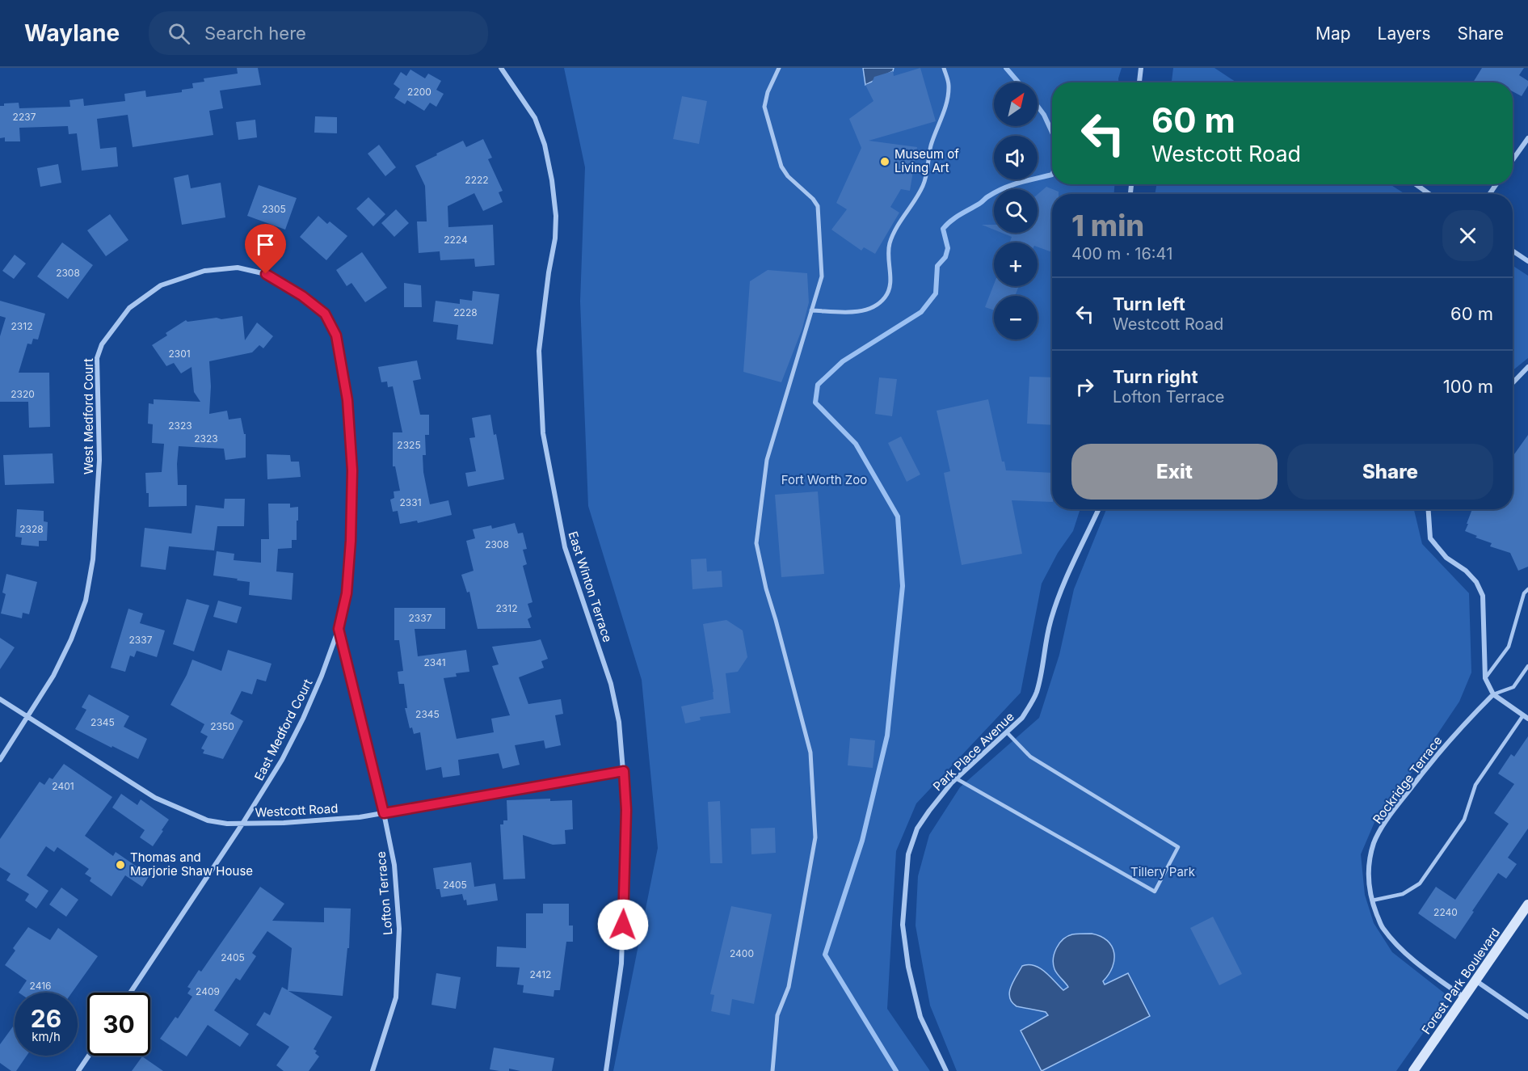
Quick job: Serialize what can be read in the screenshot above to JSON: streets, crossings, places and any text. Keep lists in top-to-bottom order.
{
  "streets": {
    "main road": ["Forest Park Boulevard"],
    "street": [
      "West Medford Court",
      "East Winton Terrace",
      "East Medford Court",
      "Park Place Avenue",
      "Rockridge Terrace",
      "Westcott Road",
      "Lofton Terrace"
    ]
  },
  "crossings": [
    ["West Medford Court", "East Medford Court"],
    ["West Medford Court", "Westcott Road"],
    ["West Medford Court", "Lofton Terrace"],
    ["East Winton Terrace", "Westcott Road"],
    ["East Medford Court", "Westcott Road"],
    ["East Medford Court", "Lofton Terrace"],
    ["Rockridge Terrace", "Forest Park Boulevard"],
    ["Westcott Road", "Lofton Terrace"]
  ],
  "parks": ["Fort Worth Zoo", "Tillery Park"],
  "places": ["Museum of Living Art", "Thomas and Marjorie Shaw House"],
  "house_numbers": [
    "2200",
    "2237",
    "2222",
    "2305",
    "2224",
    "2308",
    "2228",
    "2312",
    "2301",
    "2320",
    "2323",
    "2323",
    "2325",
    "2331",
    "2328",
    "2308",
    "2312",
    "2337",
    "2337",
    "2341",
    "2345",
    "2345",
    "2350",
    "2401",
    "2405",
    "2240",
    "2400",
    "2405",
    "2412",
    "2416",
    "2409"
  ],
  "north": "top right",
  "page": {
    "header": "Waylane",
    "search": "Search here",
    "nav": ["Map", "Layers", "Share"],
    "map_buttons": ["+", "−"],
    "turn": ["60 m", "Westcott Road"],
    "heading": ["1 min", "400 m · 16:41"],
    "list": [
      {
        "name": "Turn left",
        "note": "Westcott Road",
        "value": "60 m"
      },
      {
        "name": "Turn right",
        "note": "Lofton Terrace",
        "value": "100 m"
      }
    ],
    "buttons": ["Exit", "Share"],
    "speed": "26 km/h",
    "limit": "30"
  }
}
